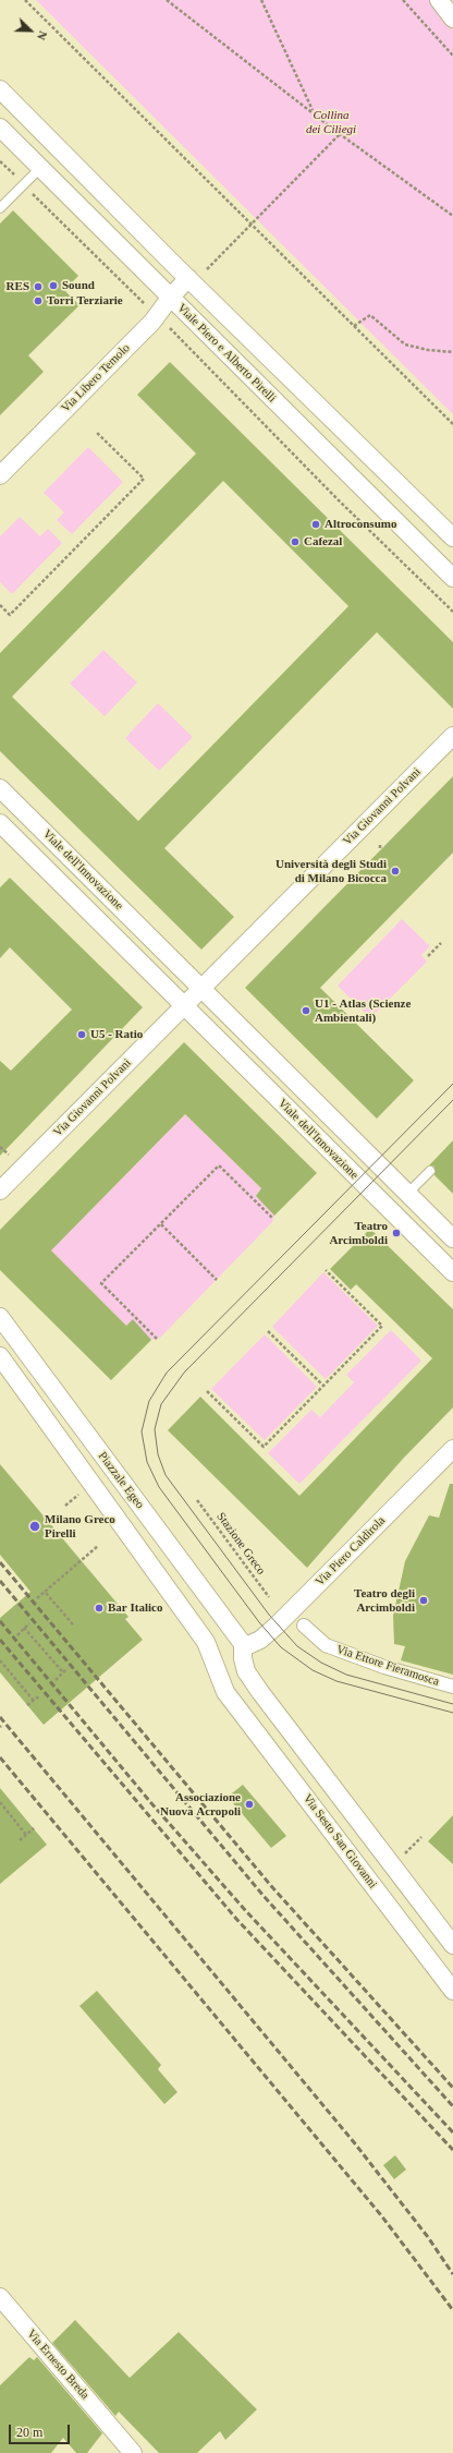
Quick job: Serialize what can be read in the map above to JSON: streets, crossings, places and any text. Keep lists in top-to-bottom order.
{
  "streets": {
    "street": [
      "Viale Piero e Alberto Pirelli",
      "Via Libero Temolo",
      "Via Giovanni Polvani",
      "Viale dell'Innovazione",
      "Piazzale Egeo",
      "Via Piero Caldirola",
      "Via Ettore Fieramosca",
      "Via Sesto San Giovanni",
      "Via Ernesto Breda"
    ],
    "path": ["Stazione Greco"]
  },
  "crossings": [
    ["Viale Piero e Alberto Pirelli", "Via Libero Temolo"],
    ["Via Giovanni Polvani", "Viale dell'Innovazione"],
    ["Piazzale Egeo", "Via Piero Caldirola"],
    ["Piazzale Egeo", "Via Sesto San Giovanni"]
  ],
  "parks": ["Collina dei Ciliegi"],
  "places": [
    "Sound",
    "RES",
    "Torri Terziarie",
    "Altroconsumo",
    "Cafezal",
    "Università degli Studi di Milano Bicocca",
    "U1 - Atlas (Scienze Ambientali)",
    "U5 - Ratio",
    "Teatro Arcimboldi",
    "Milano Greco Pirelli",
    "Teatro degli Arcimboldi",
    "Bar Italico",
    "Associazione Nuova Acropoli"
  ],
  "scale_bar": "20 m",
  "north": "bottom right"
}
